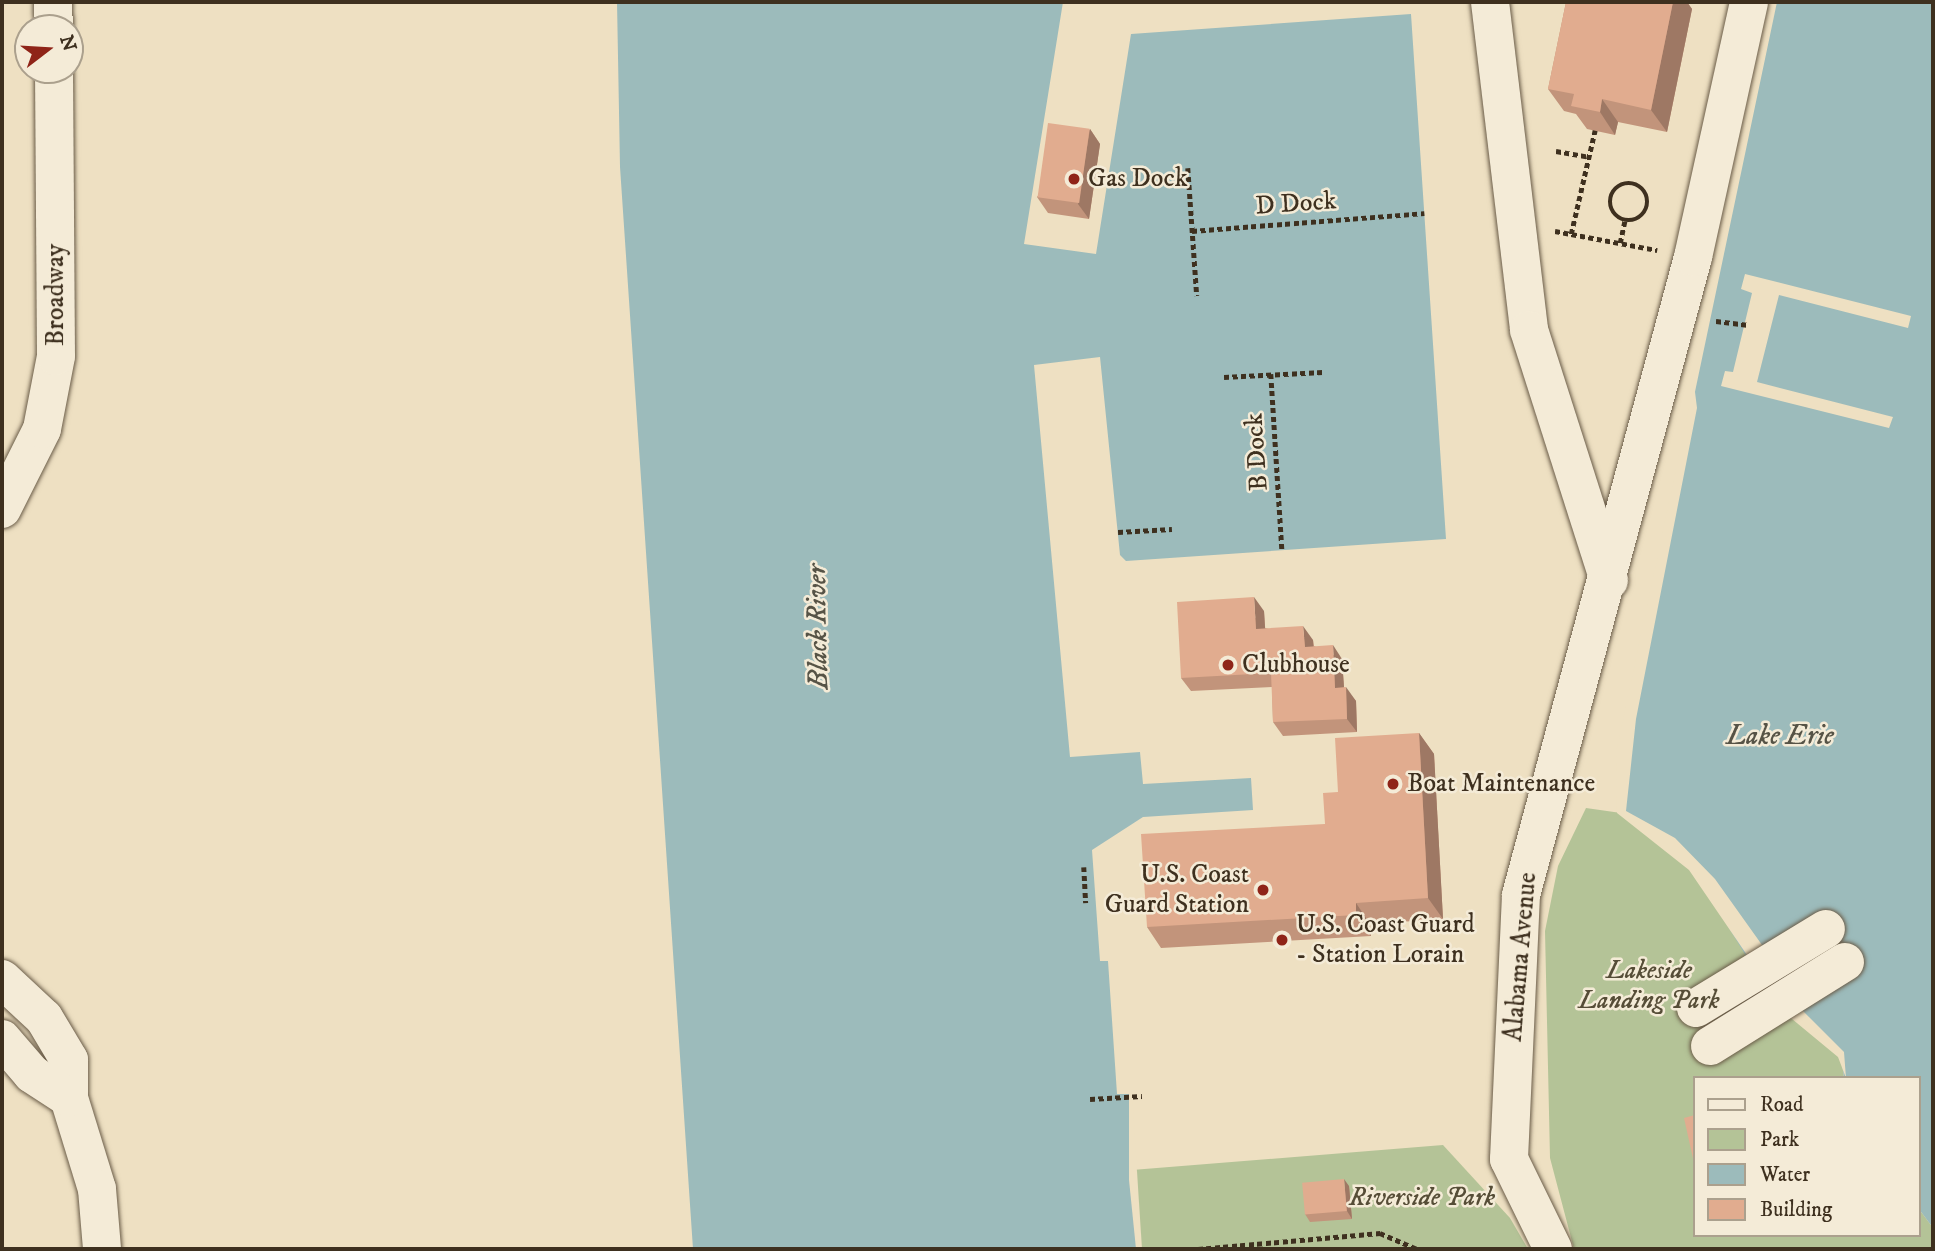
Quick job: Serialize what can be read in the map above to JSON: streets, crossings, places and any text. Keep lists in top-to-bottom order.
{
  "streets": {
    "street": ["Broadway", "Alabama Avenue"],
    "path": ["D Dock", "B Dock"]
  },
  "water": ["Black River", "Lake Erie"],
  "parks": ["Lakeside Landing Park", "Riverside Park"],
  "places": [
    "Gas Dock",
    "Clubhouse",
    "Boat Maintenance",
    "U.S. Coast Guard Station",
    "U.S. Coast Guard - Station Lorain"
  ],
  "legend": [
    "Road",
    "Park",
    "Water",
    "Building"
  ],
  "north": "right"
}
